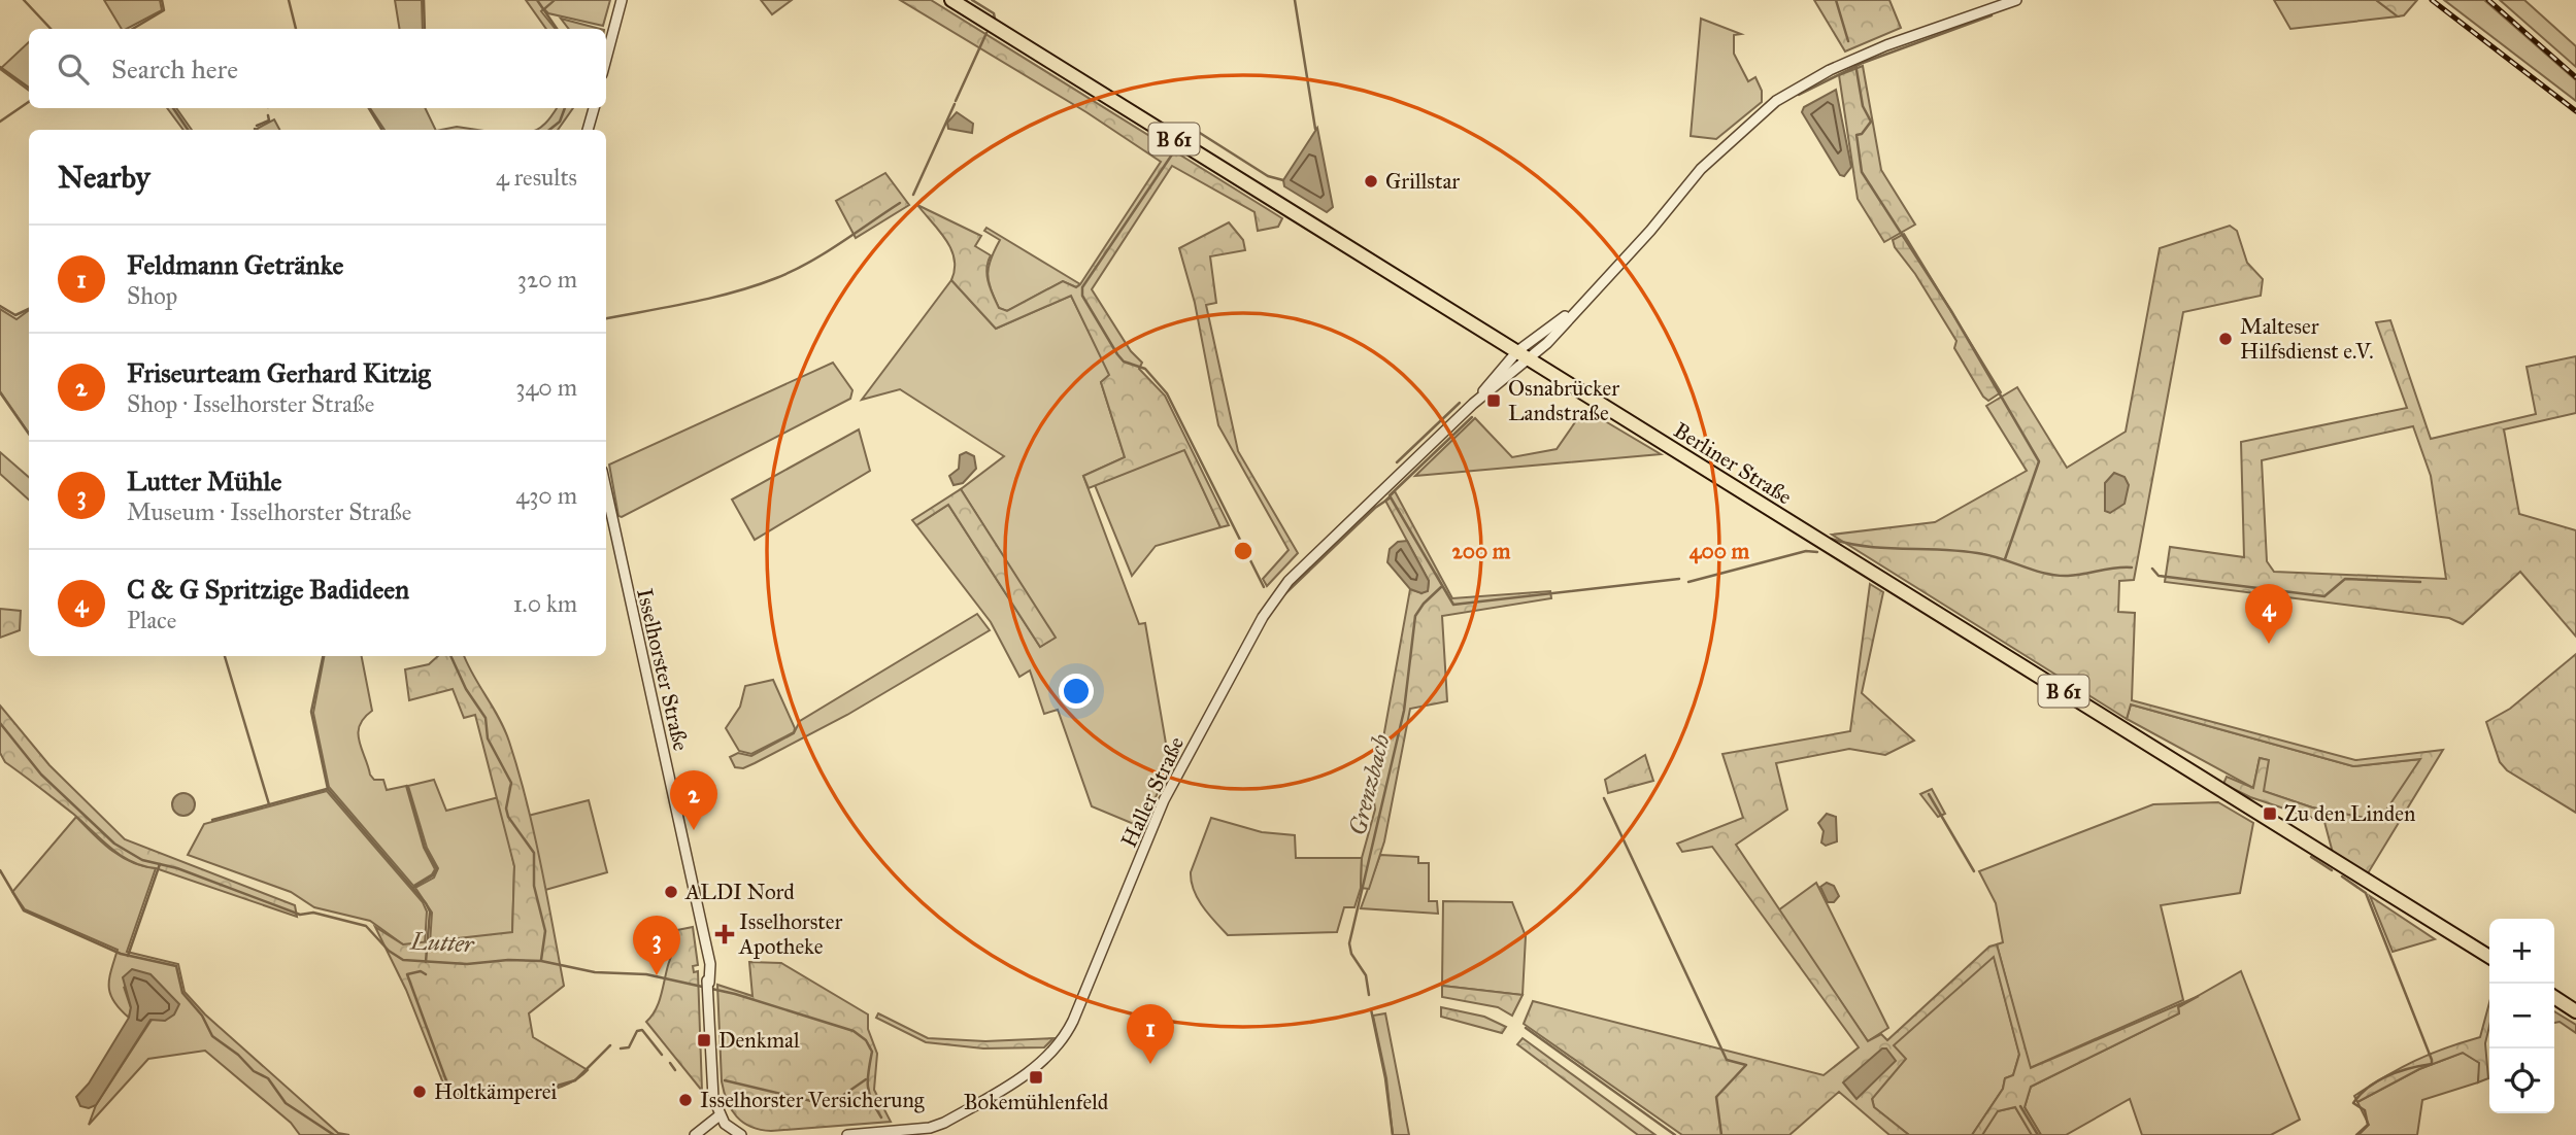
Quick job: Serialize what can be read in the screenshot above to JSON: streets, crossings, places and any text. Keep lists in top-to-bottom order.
{
  "streets": {
    "main road": ["B 61", "Berliner Straße"],
    "street": ["Isselhorster Straße", "Haller Straße"]
  },
  "crossings": [
    ["Berliner Straße", "Haller Straße"]
  ],
  "water": ["Grenzbach", "Lutter"],
  "places": {
    "other": [
      "Grillstar",
      "Malteser Hilfsdienst e.V.",
      "ALDI Nord",
      "Holtkämperei",
      "Isselhorster Versicherung"
    ],
    "transit": [
      "Osnabrücker Landstraße",
      "Zu den Linden",
      "Denkmal",
      "Bokemühlenfeld"
    ],
    "health": ["Isselhorster Apotheke"]
  },
  "page": {
    "search": "Search here",
    "heading": ["Nearby", "4 results"],
    "list": [
      {
        "mark": "1",
        "name": "Feldmann Getränke",
        "note": "Shop",
        "value": "320 m"
      },
      {
        "mark": "2",
        "name": "Friseurteam Gerhard Kitzig",
        "note": "Shop · Isselhorster Straße",
        "value": "340 m"
      },
      {
        "mark": "3",
        "name": "Lutter Mühle",
        "note": "Museum · Isselhorster Straße",
        "value": "430 m"
      },
      {
        "mark": "4",
        "name": "C & G Spritzige Badideen",
        "note": "Place",
        "value": "1.0 km"
      }
    ],
    "pins": [
      "4",
      "2",
      "3",
      "1"
    ],
    "map_buttons": ["+", "−"]
  },
  "rings": ["200 m", "400 m"]
}
